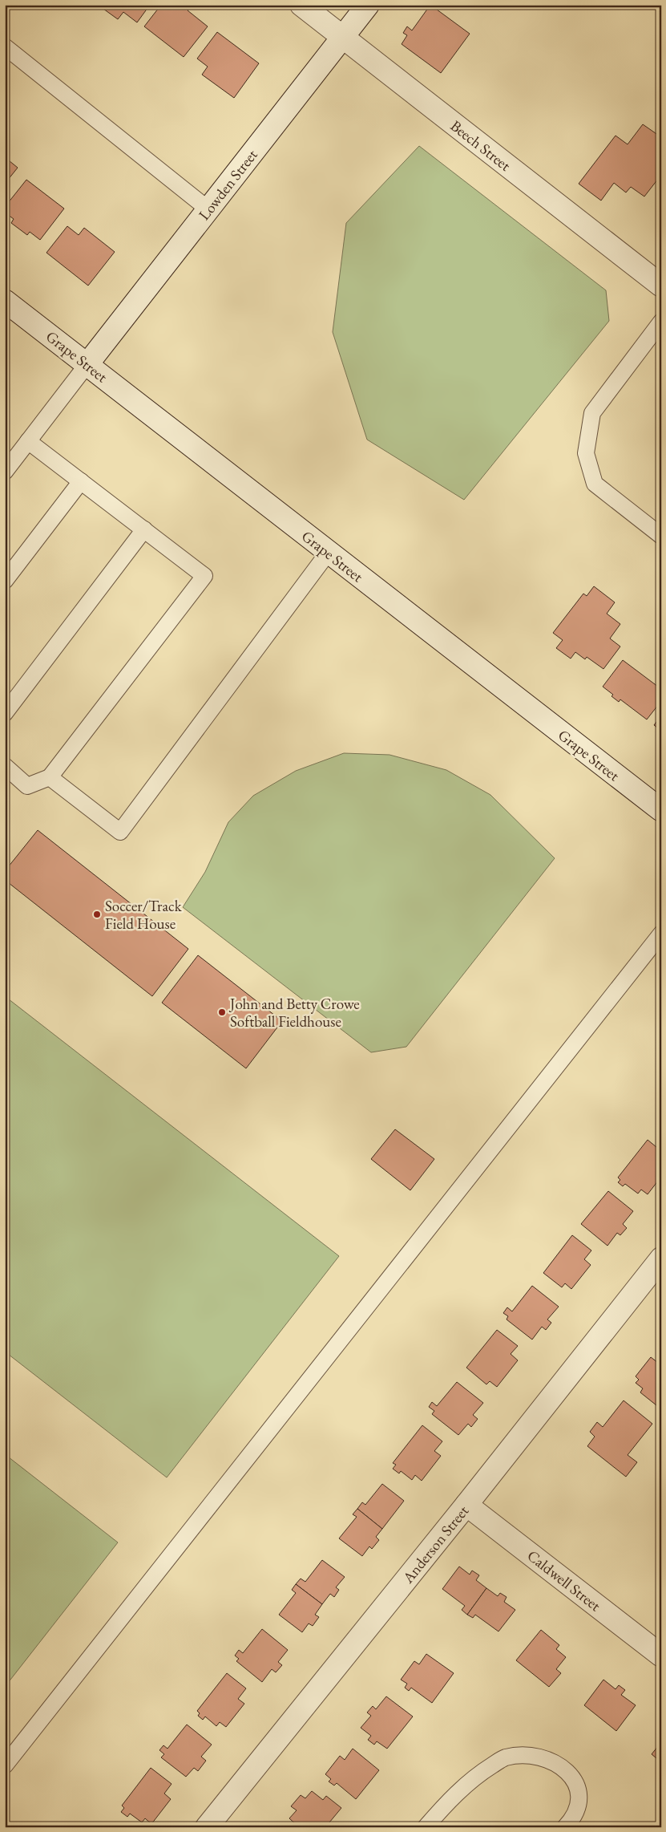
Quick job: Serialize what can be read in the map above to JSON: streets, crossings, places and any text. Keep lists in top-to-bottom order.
{
  "streets": {
    "street": [
      "Beech Street",
      "Lowden Street",
      "Grape Street",
      "Anderson Street",
      "Caldwell Street"
    ]
  },
  "crossings": [
    ["Beech Street", "Lowden Street"],
    ["Lowden Street", "Grape Street"],
    ["Anderson Street", "Caldwell Street"]
  ],
  "places": ["Soccer/Track Field House", "John and Betty Crowe Softball Fieldhouse"]
}
